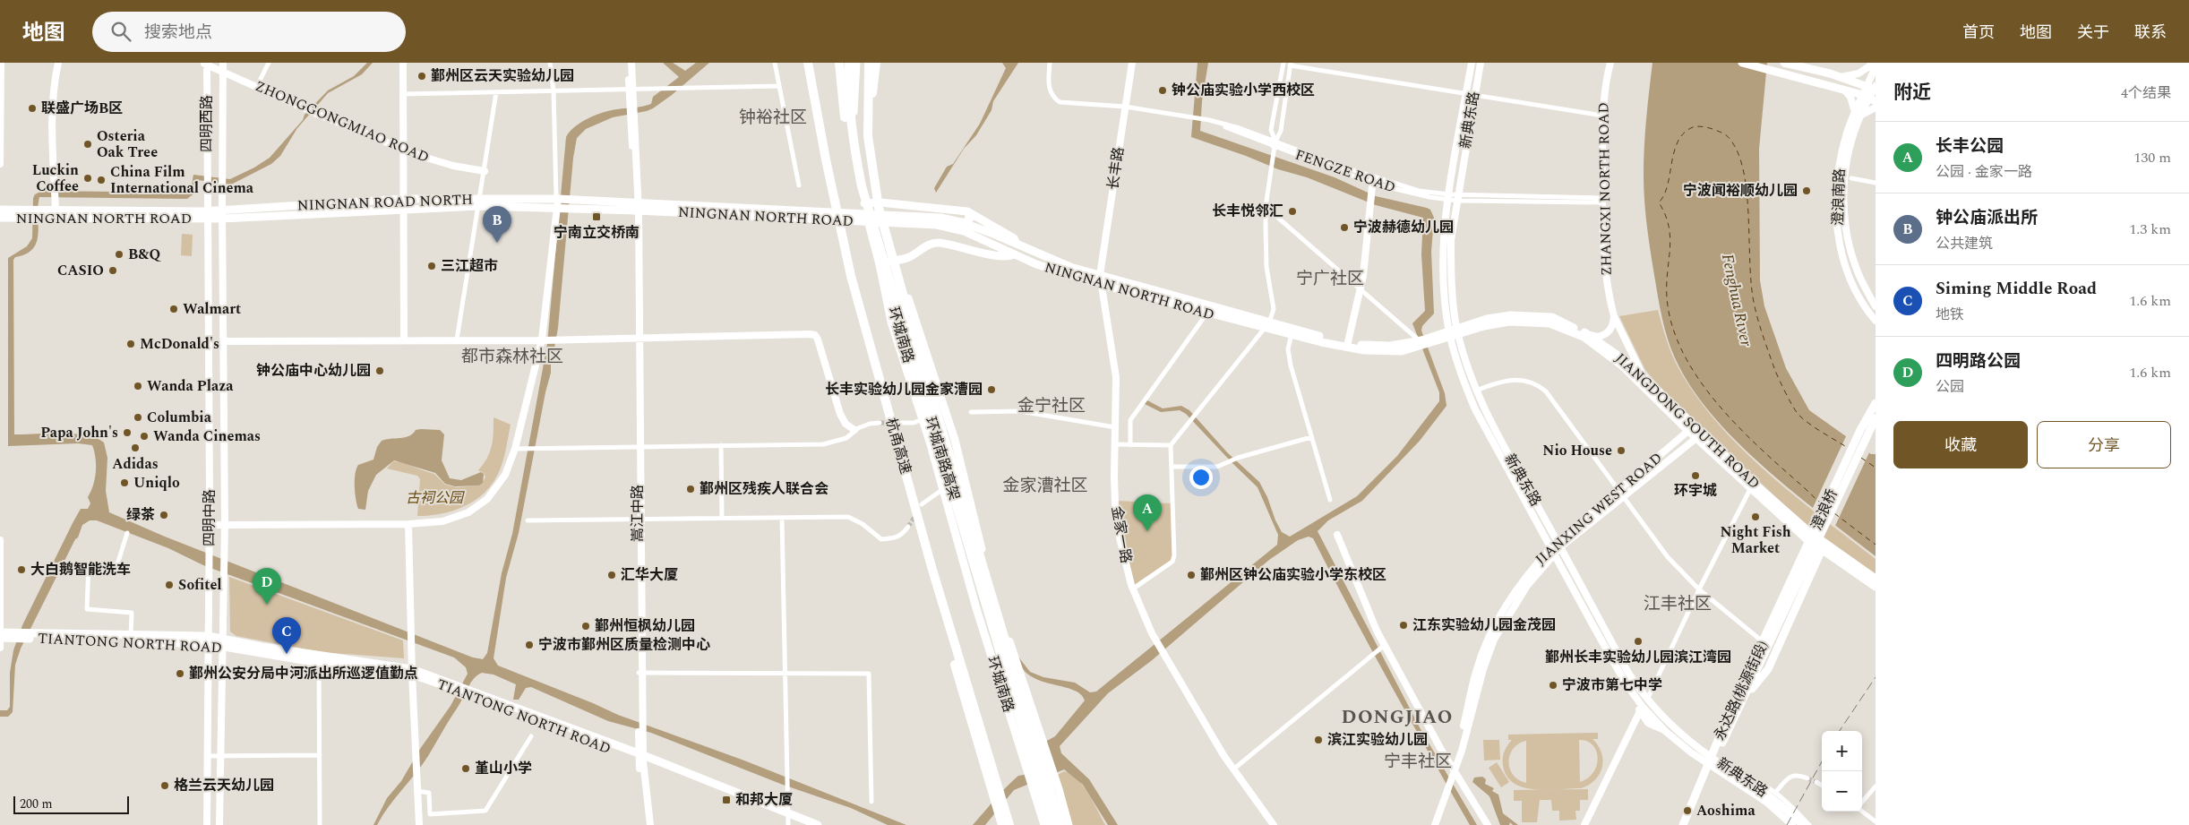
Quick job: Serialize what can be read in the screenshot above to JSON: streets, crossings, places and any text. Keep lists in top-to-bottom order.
{
  "streets": {
    "highway": ["杭甬高速", "环城南路高架"],
    "main road": [
      "NINGNAN ROAD NORTH",
      "NINGNAN NORTH ROAD",
      "环城南路",
      "JIANGDONG SOUTH ROAD",
      "澄浪桥",
      "TIANTONG NORTH ROAD",
      "永达路(桃源街段)"
    ],
    "street": [
      "新典东路",
      "ZHONGGONGMIAO ROAD",
      "四明西路",
      "长丰路",
      "FENGZE ROAD",
      "ZHANGXI NORTH ROAD",
      "澄浪南路",
      "JIANXING WEST ROAD",
      "嵩江中路",
      "四明中路",
      "金家一路"
    ]
  },
  "crossings": [
    ["新典东路", "FENGZE ROAD"],
    ["新典东路", "JIANGDONG SOUTH ROAD"],
    ["新典东路", "JIANXING WEST ROAD"],
    ["新典东路", "永达路(桃源街段)"],
    ["ZHONGGONGMIAO ROAD", "四明西路"],
    ["四明西路", "NINGNAN ROAD NORTH"],
    ["四明西路", "NINGNAN NORTH ROAD"],
    ["四明西路", "四明中路"],
    ["四明西路", "TIANTONG NORTH ROAD"],
    ["长丰路", "FENGZE ROAD"],
    ["长丰路", "NINGNAN NORTH ROAD"],
    ["长丰路", "金家一路"],
    ["FENGZE ROAD", "ZHANGXI NORTH ROAD"],
    ["ZHANGXI NORTH ROAD", "JIANGDONG SOUTH ROAD"],
    ["NINGNAN ROAD NORTH", "NINGNAN NORTH ROAD"],
    ["NINGNAN ROAD NORTH", "四明中路"],
    ["NINGNAN NORTH ROAD", "JIANGDONG SOUTH ROAD"],
    ["NINGNAN NORTH ROAD", "嵩江中路"],
    ["NINGNAN NORTH ROAD", "四明中路"],
    ["NINGNAN NORTH ROAD", "金家一路"],
    ["环城南路", "环城南路高架"],
    ["JIANGDONG SOUTH ROAD", "JIANXING WEST ROAD"],
    ["澄浪桥", "永达路(桃源街段)"],
    ["嵩江中路", "TIANTONG NORTH ROAD"],
    ["四明中路", "TIANTONG NORTH ROAD"]
  ],
  "districts": [
    "钟裕社区",
    "宁广社区",
    "都市森林社区",
    "金宁社区",
    "金家漕社区",
    "江丰社区",
    "DONGJIAO",
    "宁丰社区"
  ],
  "water": ["Fenghua Rıver"],
  "parks": ["古祠公园"],
  "places": {
    "other": [
      "鄞州区云天实验幼儿园",
      "钟公庙实验小学西校区",
      "联盛广场B区",
      "Osteria Oak Tree",
      "Luckin Coffee",
      "China Film International Cinema",
      "宁波闻裕顺幼儿园",
      "长丰悦邻汇",
      "宁波赫德幼儿园",
      "B&Q",
      "三江超市",
      "CASIO",
      "Walmart",
      "McDonald's",
      "钟公庙中心幼儿园",
      "Wanda Plaza",
      "长丰实验幼儿园金家漕园",
      "Columbia",
      "Papa John's",
      "Wanda Cinemas",
      "Adidas",
      "Nio House",
      "环宇城",
      "Uniqlo",
      "鄞州区残疾人联合会",
      "绿茶",
      "Night Fish Market",
      "大白鹅智能洗车",
      "汇华大厦",
      "鄞州区钟公庙实验小学东校区",
      "Sofitel",
      "江东实验幼儿园金茂园",
      "鄞州恒枫幼儿园",
      "鄞州长丰实验幼儿园滨江湾园",
      "宁波市鄞州区质量检测中心",
      "鄞州公安分局中河派出所巡逻值勤点",
      "宁波市第七中学",
      "滨江实验幼儿园",
      "堇山小学",
      "格兰云天幼儿园",
      "Aoshima"
    ],
    "transit": ["宁南立交桥南", "和邦大厦"]
  },
  "scale_bar": "200 m",
  "page": {
    "header": "地图",
    "search": "搜索地点",
    "nav": [
      "首页",
      "地图",
      "关于",
      "联系"
    ],
    "heading": ["附近", "4个结果"],
    "list": [
      {
        "mark": "A",
        "name": "长丰公园",
        "note": "公园 · 金家一路",
        "value": "130 m"
      },
      {
        "mark": "B",
        "name": "钟公庙派出所",
        "note": "公共建筑",
        "value": "1.3 km"
      },
      {
        "mark": "C",
        "name": "Siming Middle Road",
        "note": "地铁",
        "value": "1.6 km"
      },
      {
        "mark": "D",
        "name": "四明路公园",
        "note": "公园",
        "value": "1.6 km"
      }
    ],
    "pins": [
      "B",
      "A",
      "D",
      "C"
    ],
    "buttons": ["收藏", "分享"],
    "map_buttons": ["+", "−"],
    "scale": "200 m"
  }
}
